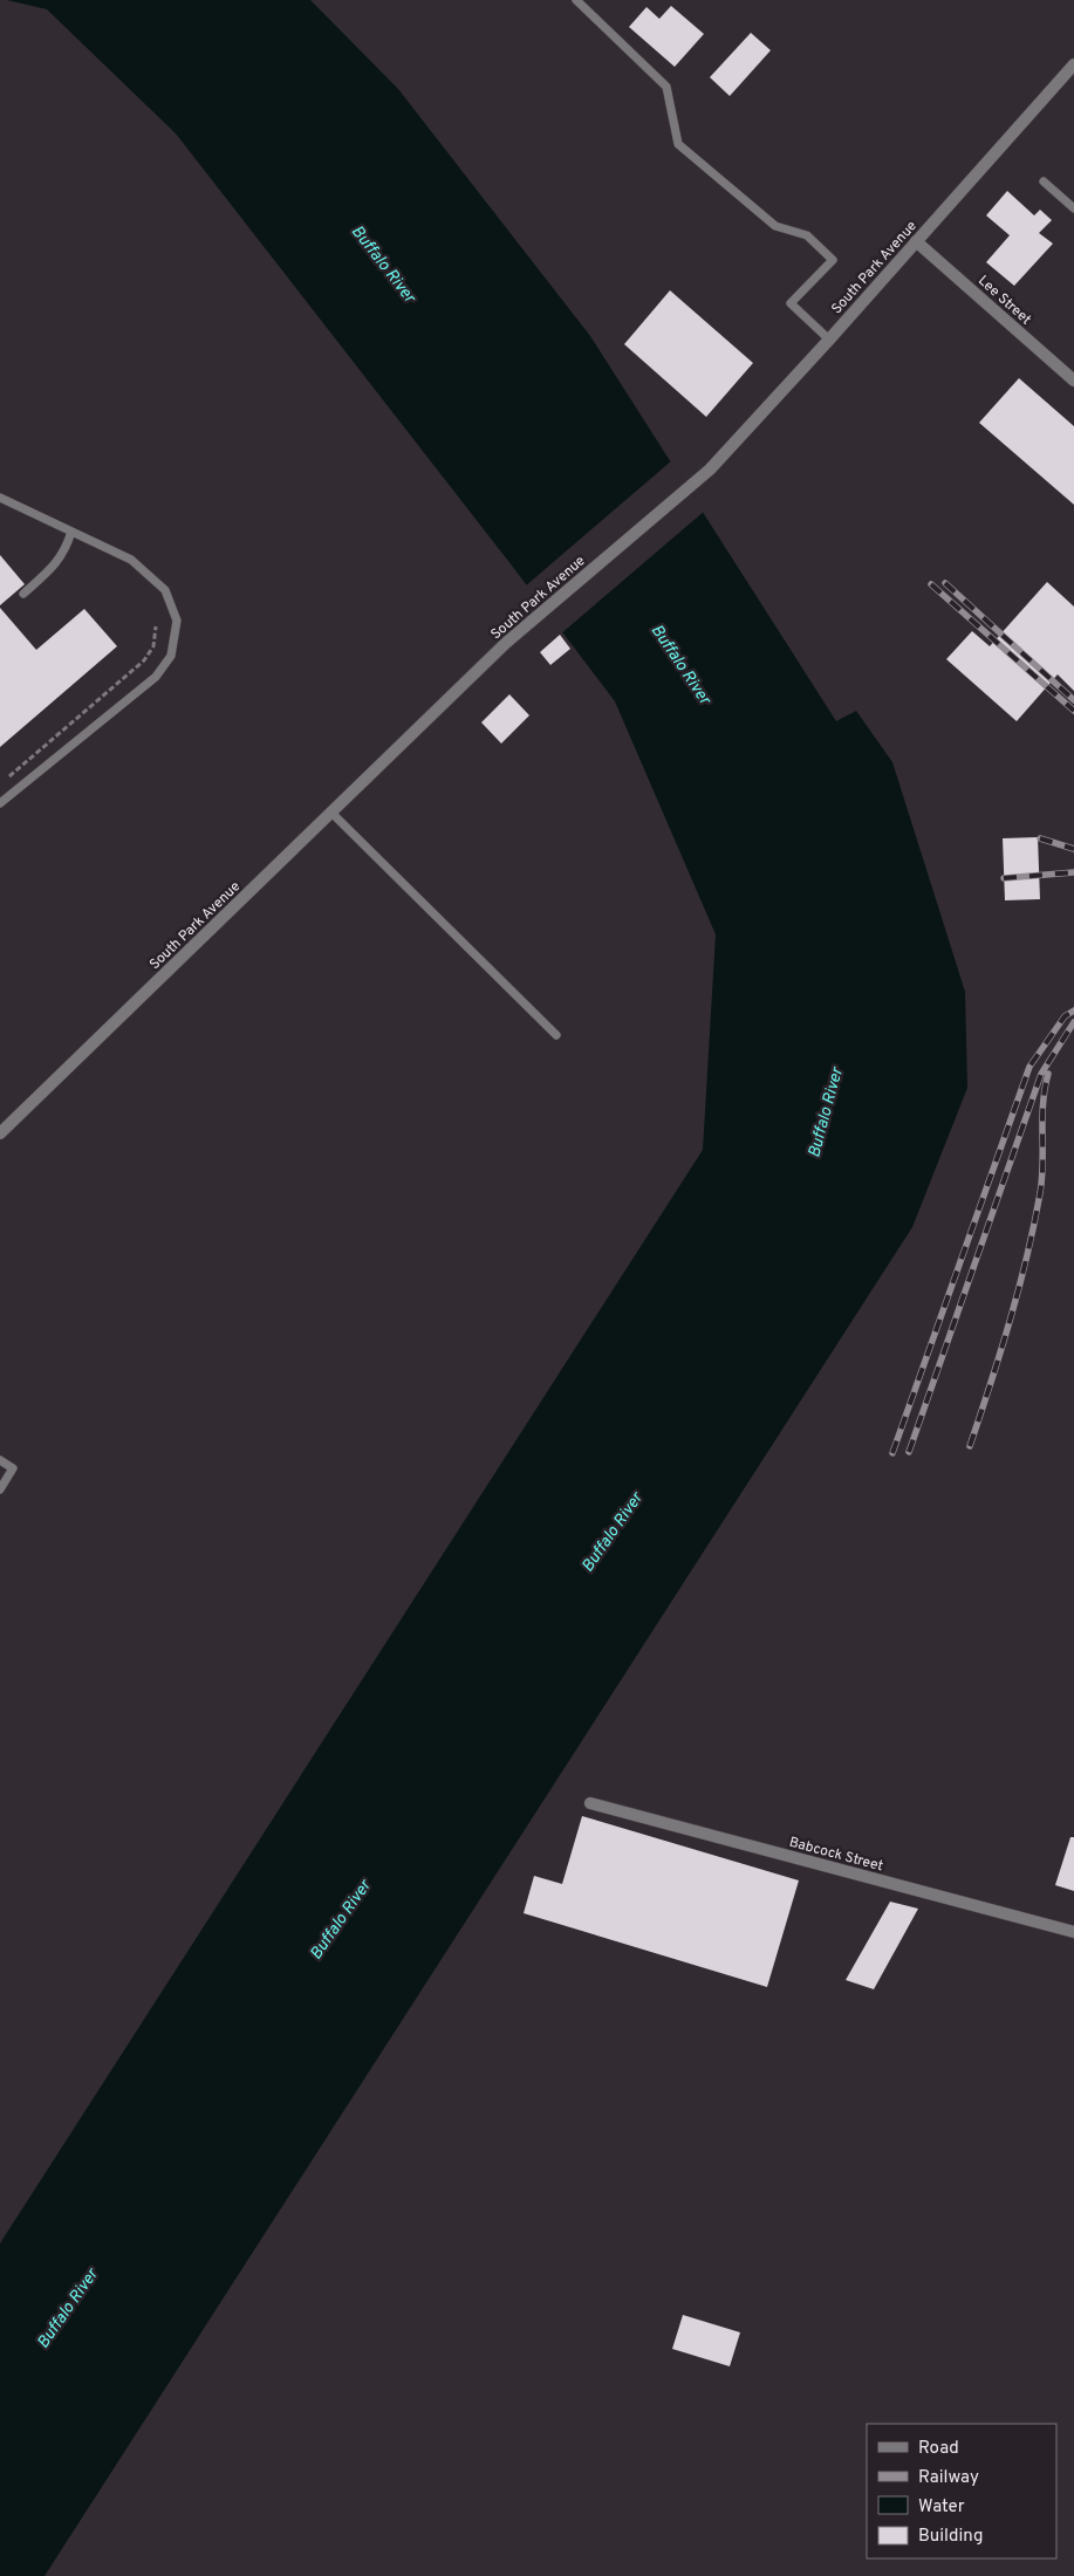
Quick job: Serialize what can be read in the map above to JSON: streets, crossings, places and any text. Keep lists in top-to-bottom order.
{
  "streets": {
    "street": ["South Park Avenue", "Lee Street", "Babcock Street"]
  },
  "crossings": [
    ["South Park Avenue", "Lee Street"]
  ],
  "water": ["Buffalo River"],
  "legend": [
    "Road",
    "Railway",
    "Water",
    "Building"
  ]
}
